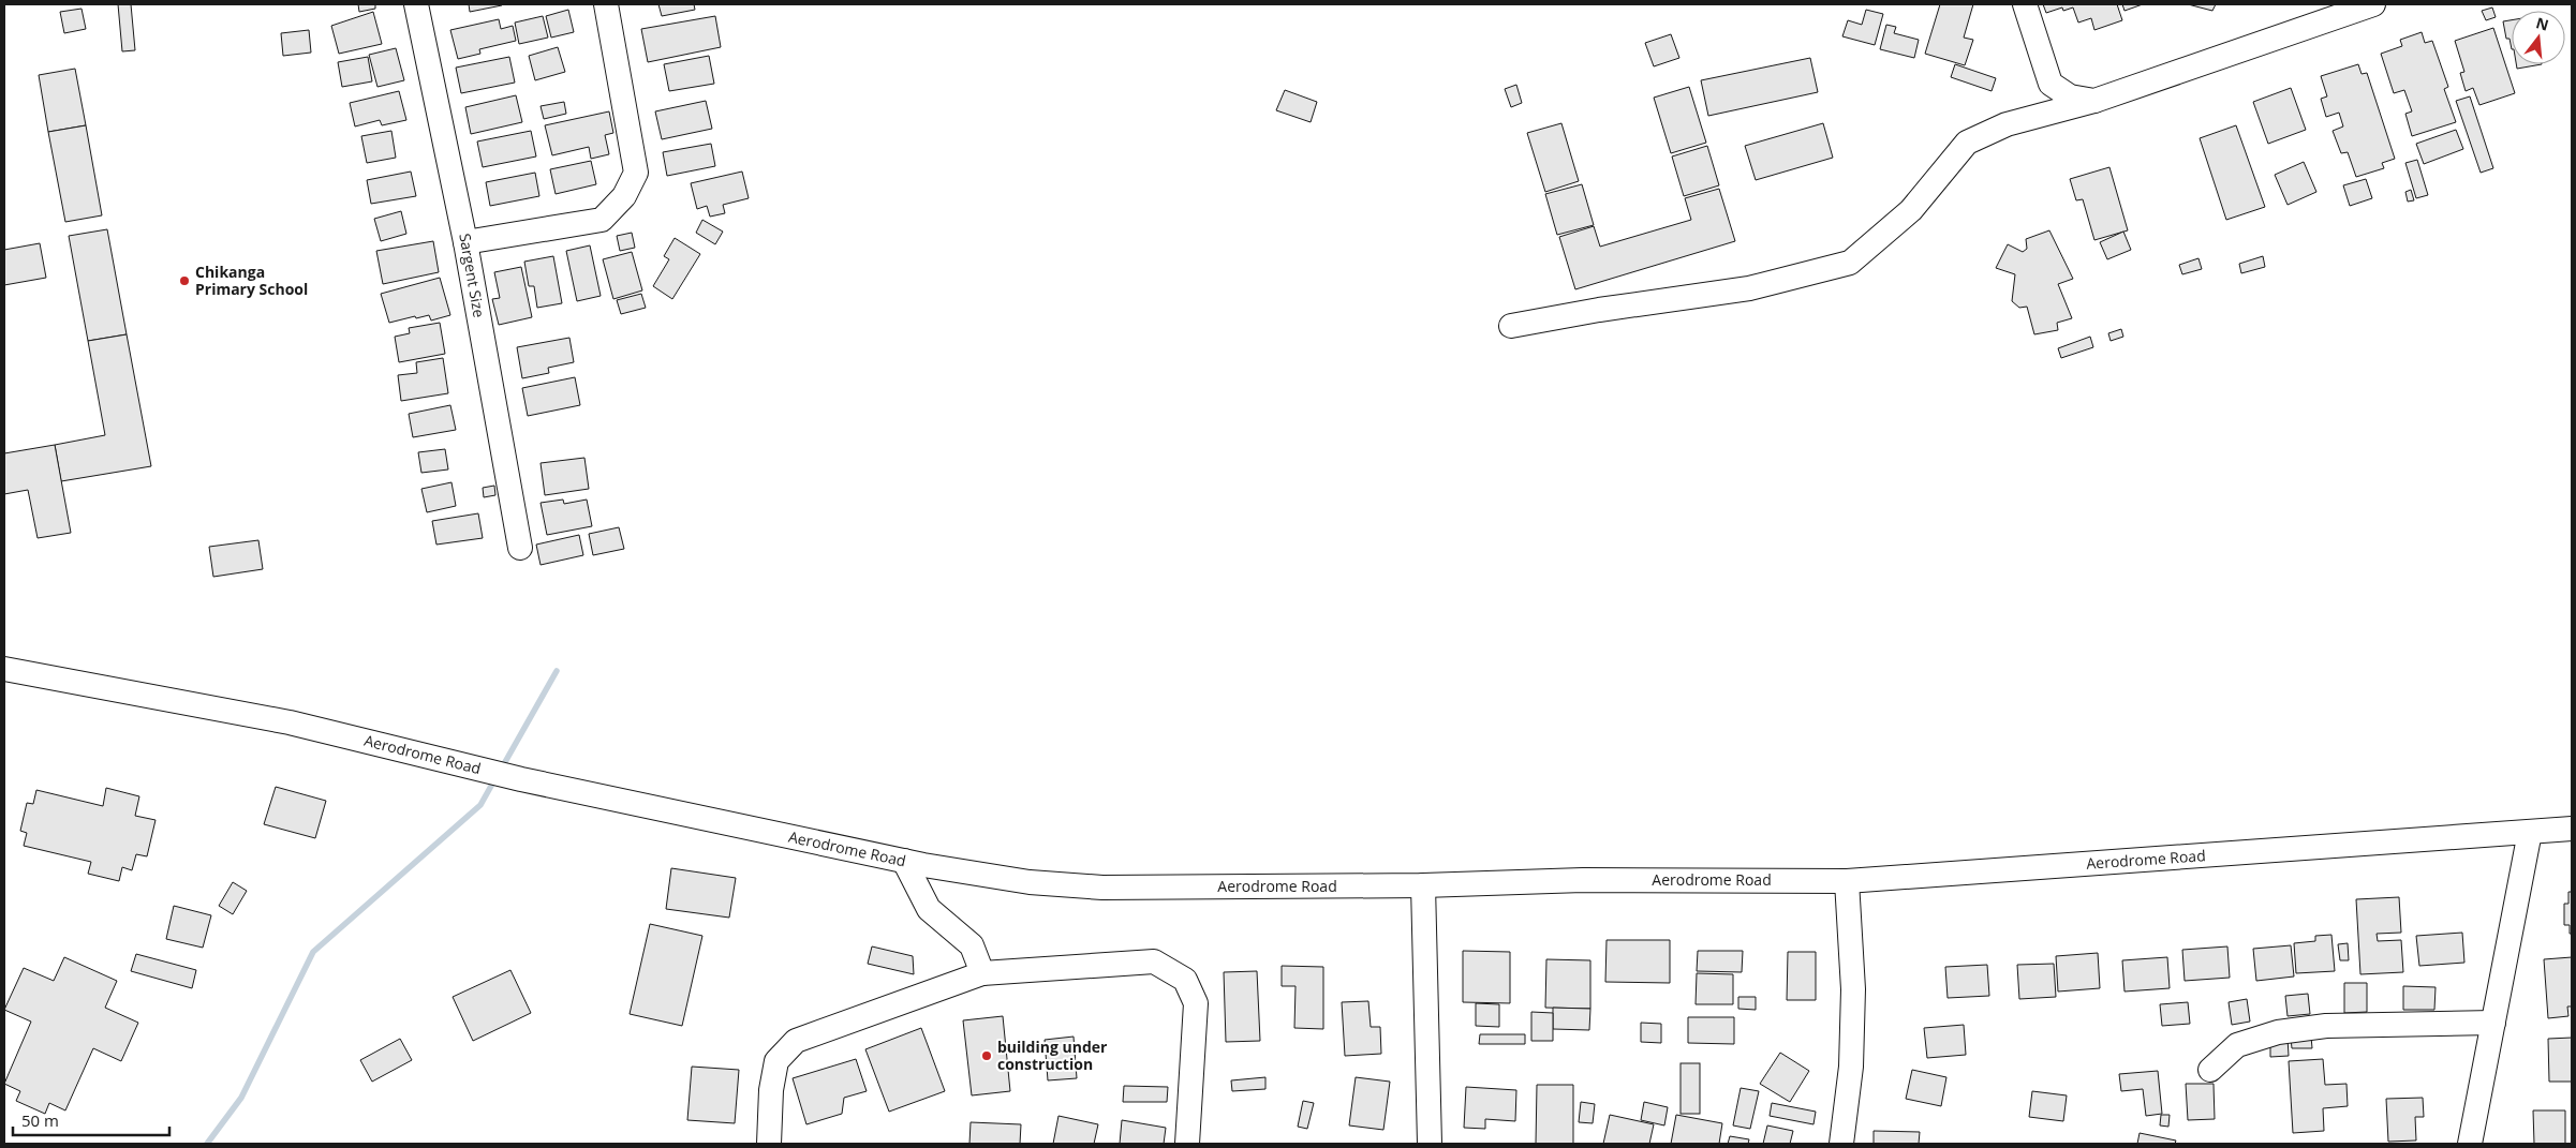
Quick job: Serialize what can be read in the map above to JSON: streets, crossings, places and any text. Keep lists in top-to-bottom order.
{
  "streets": {
    "street": ["Sargent Size", "Aerodrome Road"]
  },
  "places": ["Chikanga Primary School", "building under construction"],
  "scale_bar": "50 m",
  "north": "top"
}
